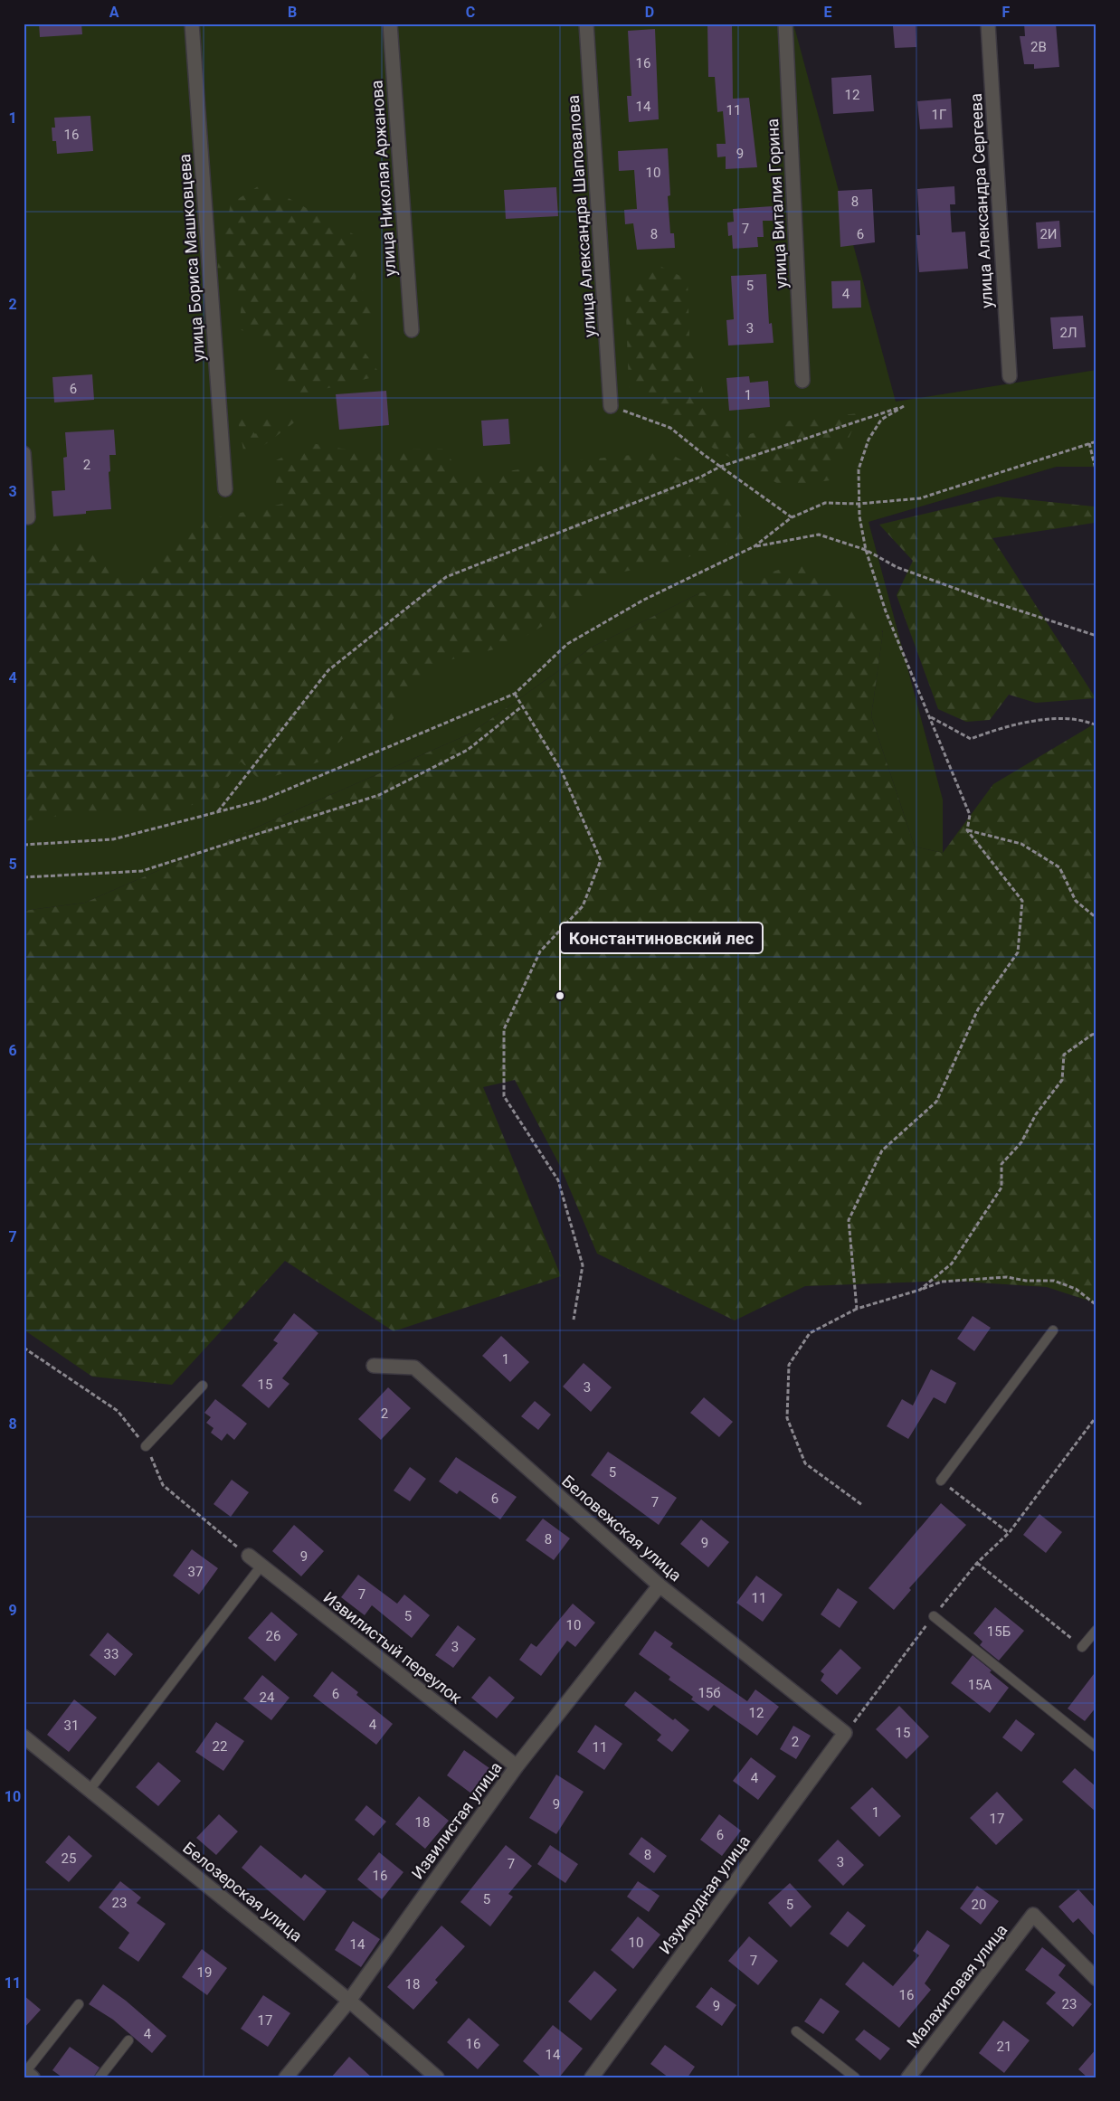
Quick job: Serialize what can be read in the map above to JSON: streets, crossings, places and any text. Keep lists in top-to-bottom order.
{
  "streets": {
    "street": [
      "улица Николая Аржанова",
      "улица Александра Сергеева",
      "улица Виталия Горина",
      "улица Александра Шаповалова",
      "улица Бориса Машковцева",
      "Беловежская улица",
      "Извилистый переулок",
      "Извилистая улица",
      "Белозерская улица",
      "Изумрудная улица",
      "Малахитовая улица"
    ]
  },
  "crossings": [
    ["Беловежская улица", "Извилистая улица"],
    ["Беловежская улица", "Изумрудная улица"],
    ["Извилистый переулок", "Извилистая улица"],
    ["Извилистая улица", "Белозерская улица"]
  ],
  "places": ["Константиновский лес"],
  "house_numbers": [
    "2В",
    "16",
    "12",
    "14",
    "11",
    "1Г",
    "16",
    "9",
    "10",
    "8",
    "7",
    "8",
    "6",
    "2И",
    "5",
    "4",
    "3",
    "2Л",
    "6",
    "1",
    "2",
    "1",
    "15",
    "3",
    "2",
    "5",
    "6",
    "7",
    "8",
    "9",
    "9",
    "37",
    "7",
    "11",
    "5",
    "10",
    "15Б",
    "26",
    "3",
    "33",
    "15А",
    "15б",
    "6",
    "24",
    "12",
    "4",
    "31",
    "15",
    "2",
    "22",
    "11",
    "4",
    "9",
    "1",
    "17",
    "18",
    "6",
    "8",
    "25",
    "3",
    "7",
    "16",
    "5",
    "23",
    "5",
    "20",
    "10",
    "14",
    "7",
    "19",
    "18",
    "16",
    "23",
    "9",
    "17",
    "4",
    "16",
    "21",
    "14"
  ],
  "grid": {
    "columns": [
      "A",
      "B",
      "C",
      "D",
      "E",
      "F"
    ],
    "rows": [
      "1",
      "2",
      "3",
      "4",
      "5",
      "6",
      "7",
      "8",
      "9",
      "10",
      "11"
    ]
  }
}
